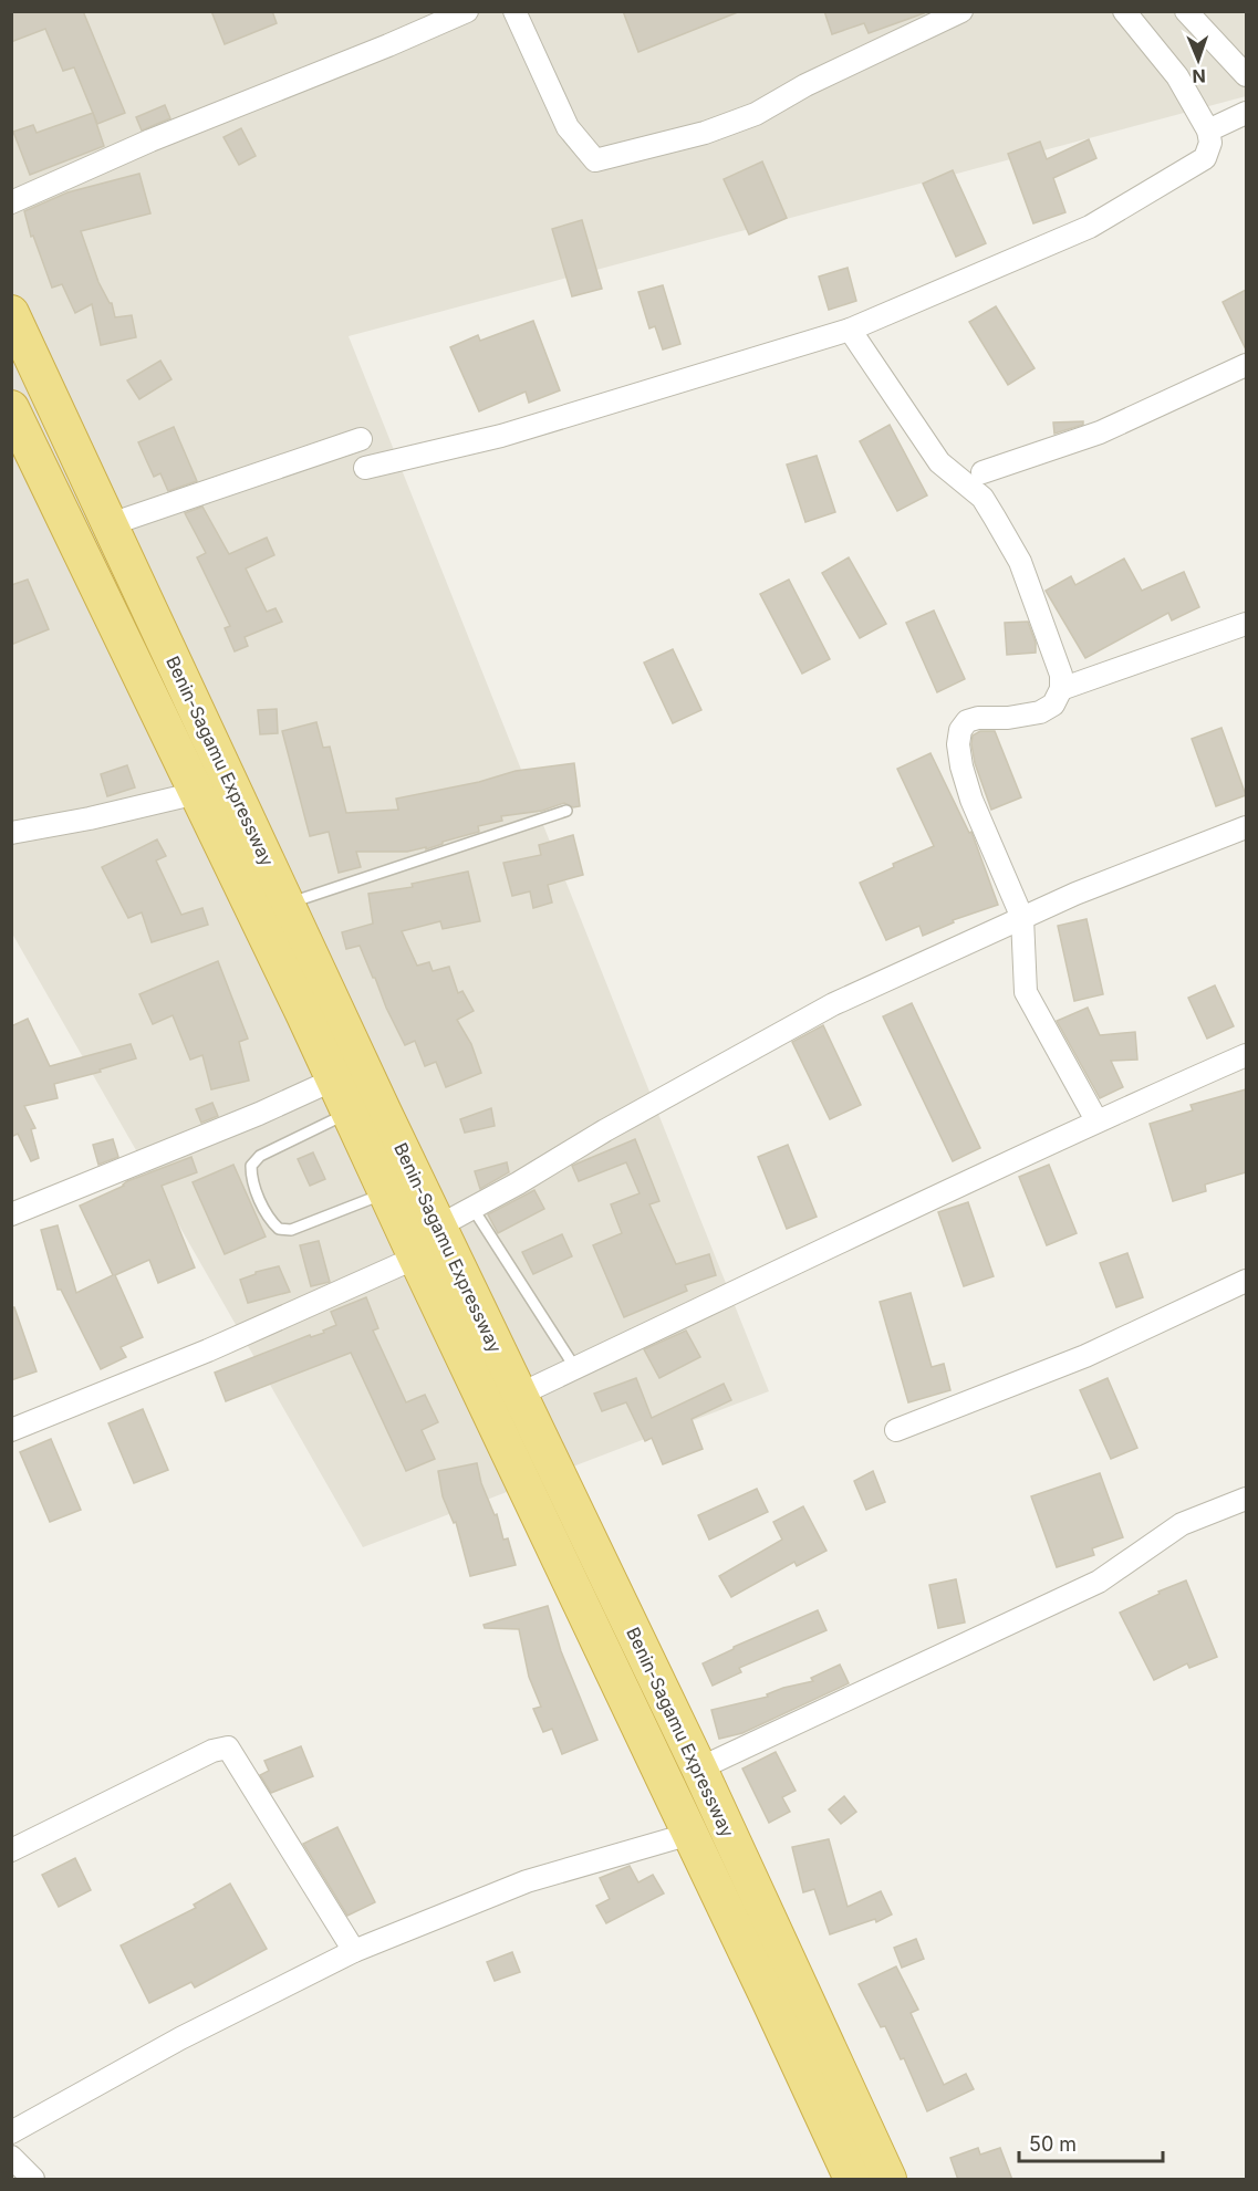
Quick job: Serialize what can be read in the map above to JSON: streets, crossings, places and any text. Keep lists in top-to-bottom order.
{
  "streets": {
    "highway": ["Benin-Sagamu Expressway"]
  },
  "scale_bar": "50 m",
  "north": "bottom"
}
